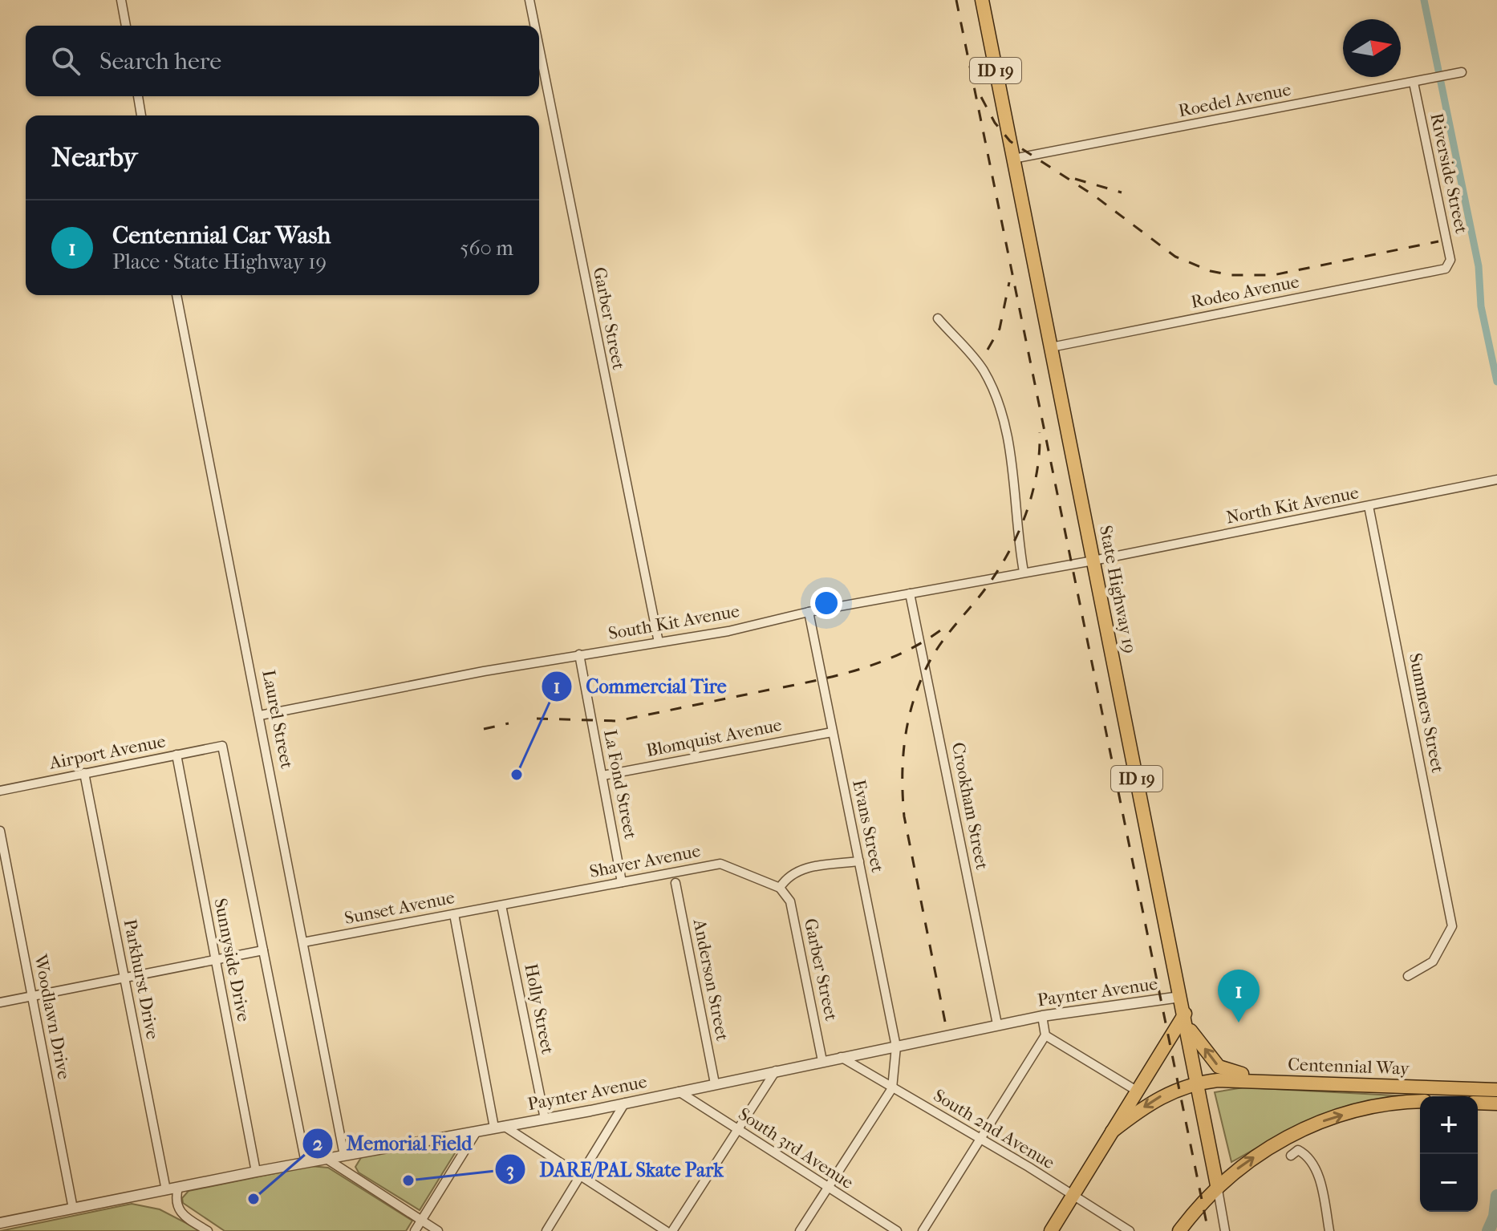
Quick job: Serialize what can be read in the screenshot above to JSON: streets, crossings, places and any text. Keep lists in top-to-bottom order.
{
  "streets": {
    "main road": ["ID 19", "State Highway 19", "Centennial Way"],
    "street": [
      "Roedel Avenue",
      "Riverside Street",
      "Rodeo Avenue",
      "Garber Street",
      "North Kit Avenue",
      "South Kit Avenue",
      "Summers Street",
      "Laurel Street",
      "Blomquist Avenue",
      "Airport Avenue",
      "La Fond Street",
      "Crookham Street",
      "Evans Street",
      "Shaver Avenue",
      "Sunset Avenue",
      "Sunnyside Drive",
      "Parkhurst Drive",
      "Anderson Street",
      "Paynter Avenue",
      "Holly Street",
      "Woodlawn Drive",
      "South 2nd Avenue",
      "South 3rd Avenue"
    ]
  },
  "crossings": [
    ["Roedel Avenue", "Riverside Street"],
    ["Roedel Avenue", "State Highway 19"],
    ["Riverside Street", "Rodeo Avenue"],
    ["Rodeo Avenue", "State Highway 19"],
    ["Garber Street", "South Kit Avenue"],
    ["Garber Street", "Shaver Avenue"],
    ["Garber Street", "Paynter Avenue"],
    ["North Kit Avenue", "State Highway 19"],
    ["North Kit Avenue", "South Kit Avenue"],
    ["North Kit Avenue", "Summers Street"],
    ["State Highway 19", "South Kit Avenue"],
    ["State Highway 19", "Paynter Avenue"],
    ["State Highway 19", "Centennial Way"],
    ["South Kit Avenue", "Laurel Street"],
    ["South Kit Avenue", "La Fond Street"],
    ["South Kit Avenue", "Crookham Street"],
    ["South Kit Avenue", "Evans Street"],
    ["Laurel Street", "Sunset Avenue"],
    ["Laurel Street", "Paynter Avenue"],
    ["Blomquist Avenue", "La Fond Street"],
    ["Blomquist Avenue", "Evans Street"],
    ["Airport Avenue", "Sunnyside Drive"],
    ["Airport Avenue", "Parkhurst Drive"],
    ["La Fond Street", "Shaver Avenue"],
    ["Crookham Street", "Paynter Avenue"],
    ["Evans Street", "Paynter Avenue"],
    ["Evans Street", "South 2nd Avenue"],
    ["Shaver Avenue", "Sunset Avenue"],
    ["Shaver Avenue", "Holly Street"],
    ["Sunset Avenue", "Holly Street"],
    ["Sunnyside Drive", "Paynter Avenue"],
    ["Parkhurst Drive", "Paynter Avenue"],
    ["Anderson Street", "Paynter Avenue"],
    ["Paynter Avenue", "Holly Street"],
    ["Paynter Avenue", "Woodlawn Drive"],
    ["Paynter Avenue", "South 2nd Avenue"],
    ["Paynter Avenue", "South 3rd Avenue"]
  ],
  "places": ["Commercial Tire", "DARE/PAL Skate Park", "Memorial Field"],
  "north": "right",
  "page": {
    "search": "Search here",
    "heading": "Nearby",
    "list": [
      {
        "mark": "1",
        "name": "Centennial Car Wash",
        "note": "Place · State Highway 19",
        "value": "560 m"
      }
    ],
    "pins": "1",
    "map_buttons": ["+", "−"]
  }
}
